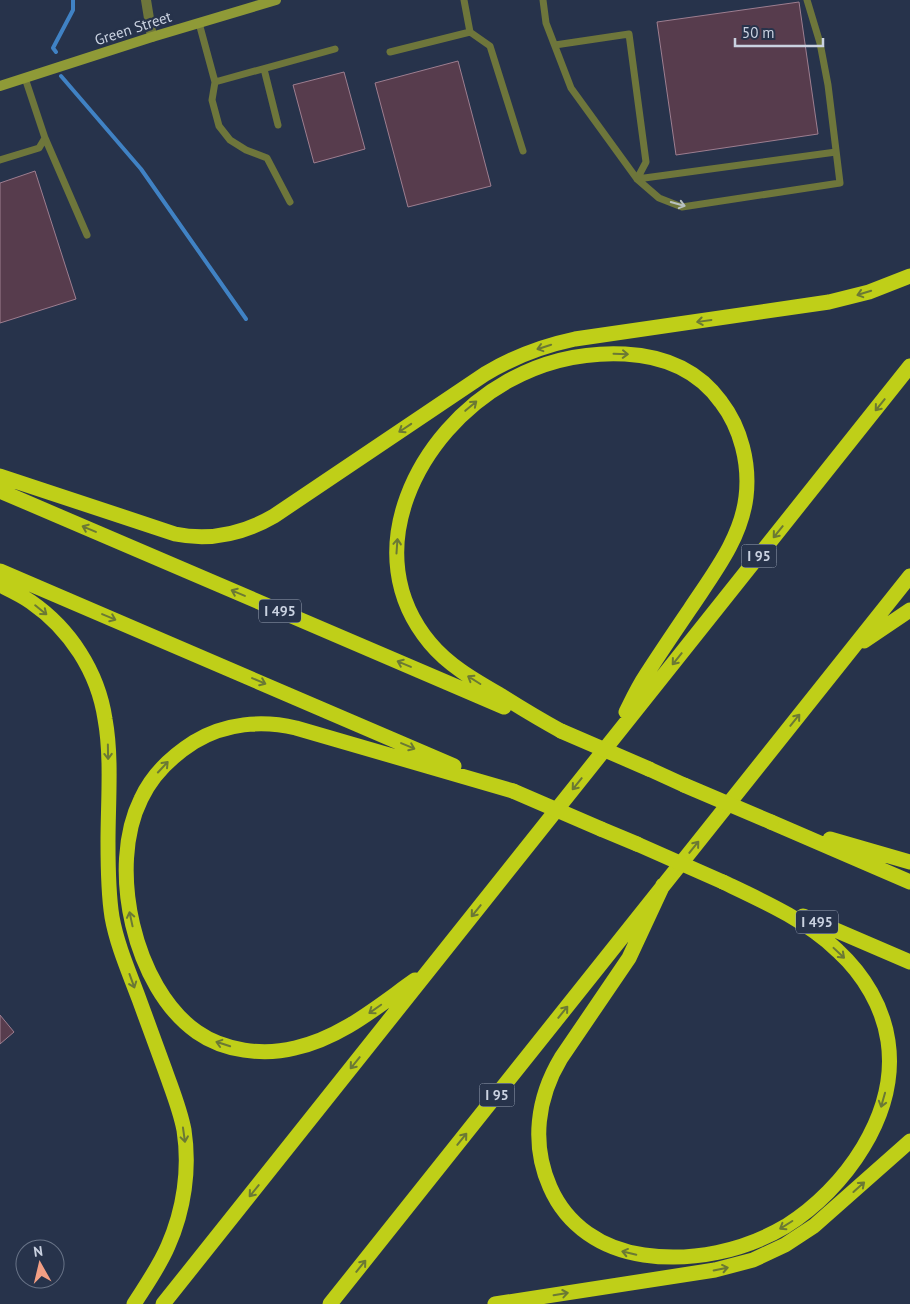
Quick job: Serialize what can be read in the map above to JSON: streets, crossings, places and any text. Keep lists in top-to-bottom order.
{
  "streets": {
    "highway": ["I 95", "I 495"],
    "main road": ["Green Street"]
  },
  "scale_bar": "50 m",
  "north": "top"
}
